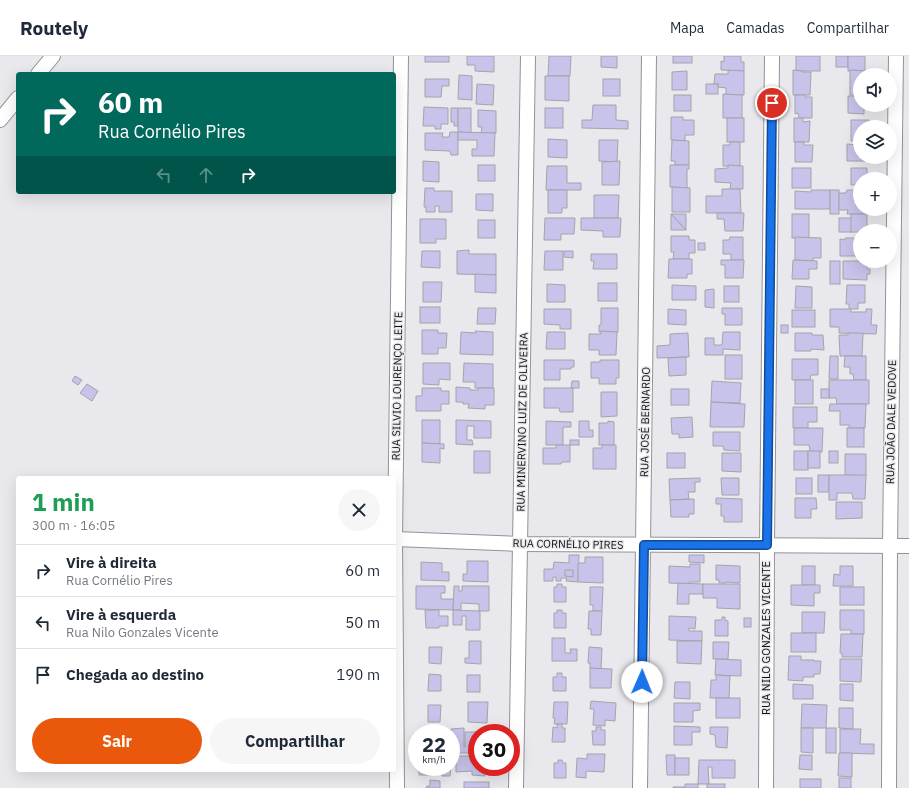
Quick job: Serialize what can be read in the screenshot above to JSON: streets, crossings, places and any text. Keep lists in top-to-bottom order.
{
  "streets": {
    "street": [
      "RUA SILVIO LOURENÇO LEITE",
      "RUA MINERVINO LUIZ DE OLIVEIRA",
      "RUA JOSÉ BERNARDO",
      "RUA JOÃO DALE VEDOVE",
      "RUA CORNÉLIO PIRES",
      "RUA NILO GONZALES VICENTE"
    ]
  },
  "crossings": [
    ["RUA MINERVINO LUIZ DE OLIVEIRA", "RUA CORNÉLIO PIRES"],
    ["RUA JOSÉ BERNARDO", "RUA CORNÉLIO PIRES"],
    ["RUA JOÃO DALE VEDOVE", "RUA CORNÉLIO PIRES"],
    ["RUA CORNÉLIO PIRES", "RUA NILO GONZALES VICENTE"]
  ],
  "page": {
    "header": "Routely",
    "nav": ["Mapa", "Camadas", "Compartilhar"],
    "map_buttons": ["+", "−"],
    "turn": ["60 m", "Rua Cornélio Pires"],
    "heading": ["1 min", "300 m · 16:05"],
    "list": [
      {
        "name": "Vire à direita",
        "note": "Rua Cornélio Pires",
        "value": "60 m"
      },
      {
        "name": "Vire à esquerda",
        "note": "Rua Nilo Gonzales Vicente",
        "value": "50 m"
      },
      {
        "name": "Chegada ao destino",
        "value": "190 m"
      }
    ],
    "buttons": ["Sair", "Compartilhar"],
    "speed": "22 km/h",
    "limit": "30"
  }
}
